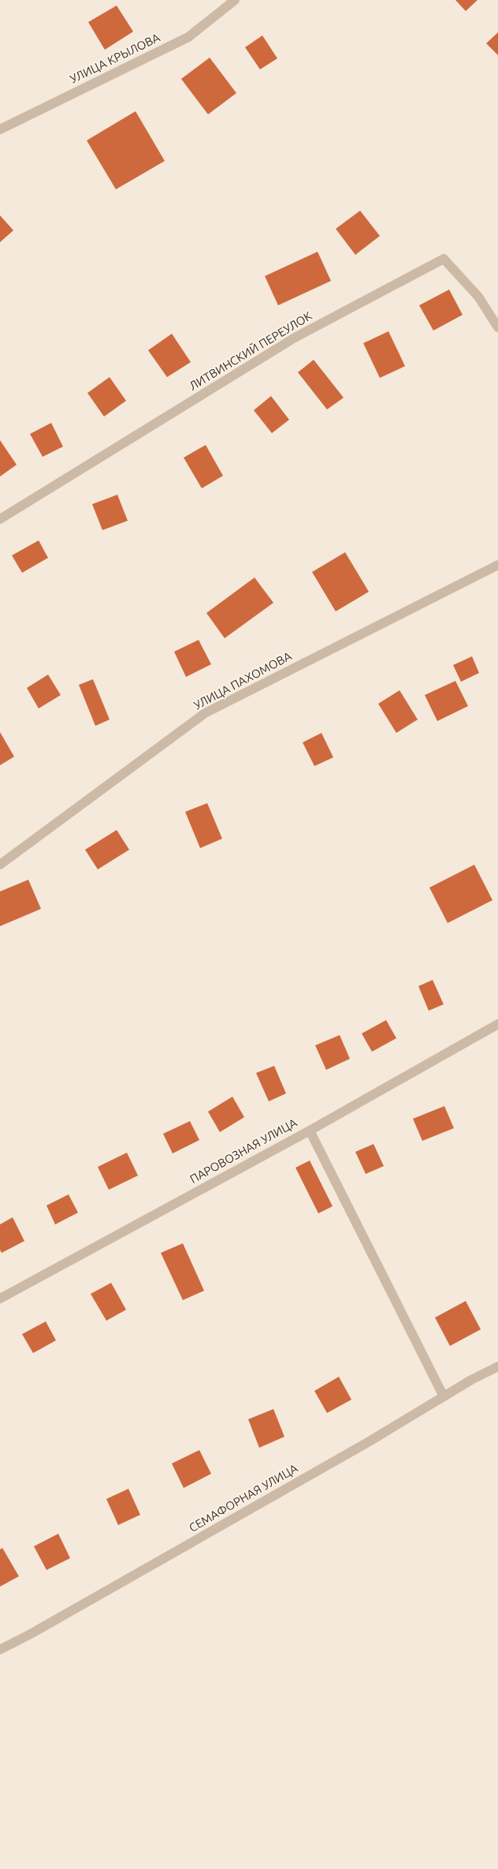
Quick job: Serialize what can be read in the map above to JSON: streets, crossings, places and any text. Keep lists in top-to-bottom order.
{
  "streets": {
    "lane": [
      "УЛИЦА КРЫЛОВА",
      "ЛИТВИНСКИЙ ПЕРЕУЛОК",
      "УЛИЦА ПАХОМОВА",
      "ПАРОВОЗНАЯ УЛИЦА",
      "СЕМАФОРНАЯ УЛИЦА"
    ]
  }
}
